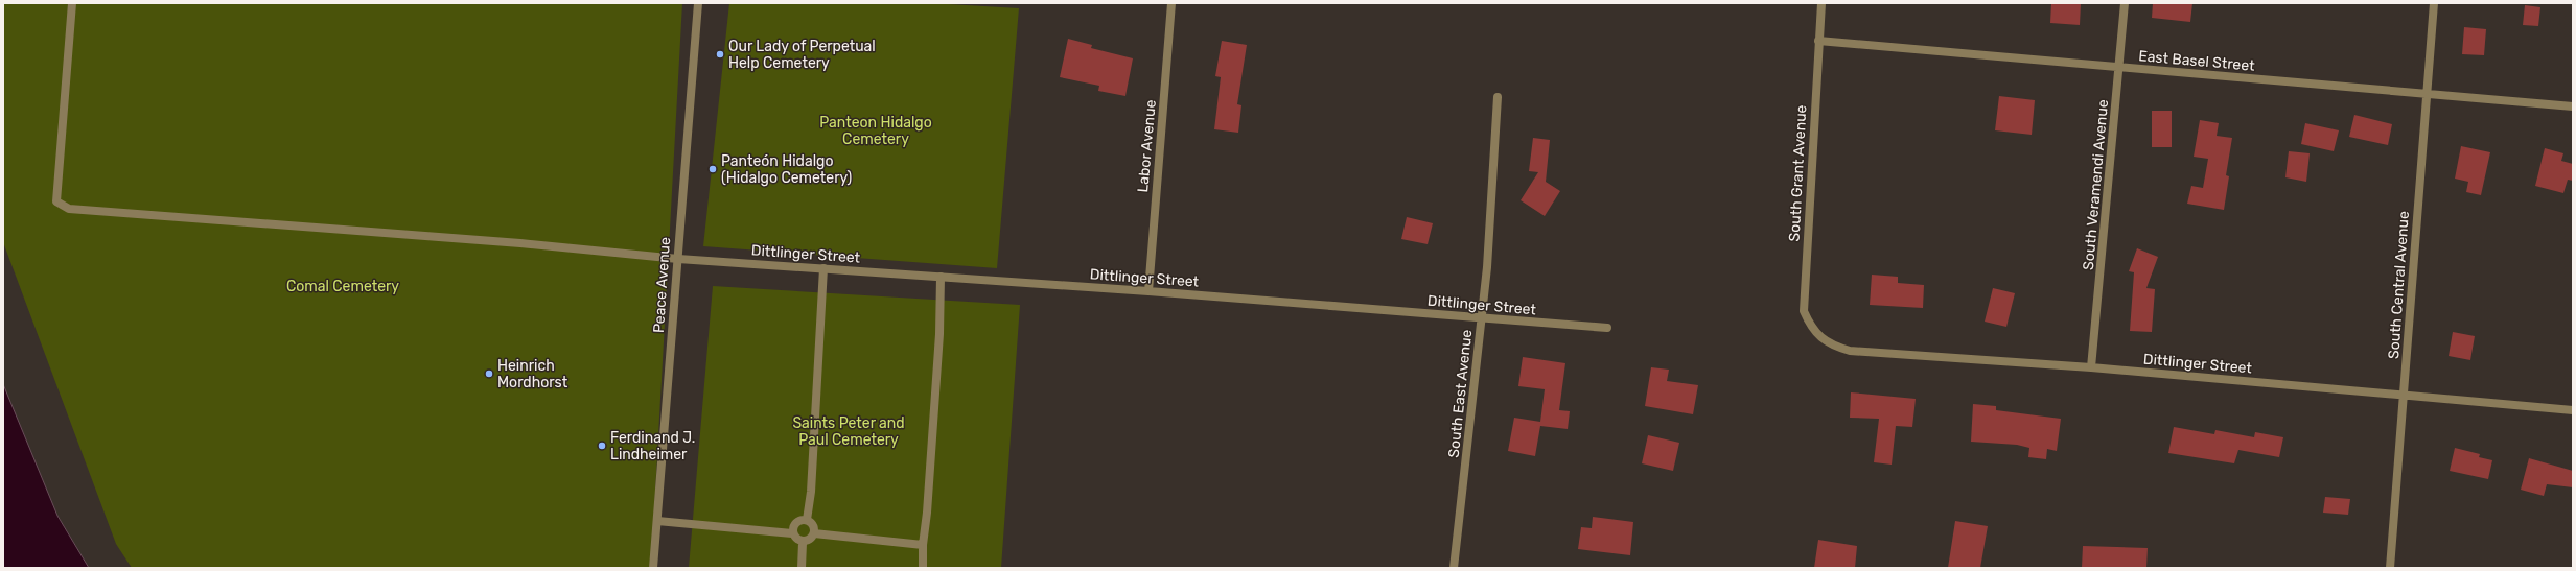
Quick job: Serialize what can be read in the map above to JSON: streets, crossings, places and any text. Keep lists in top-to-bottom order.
{
  "streets": {
    "street": [
      "East Basel Street",
      "Labor Avenue",
      "South Grant Avenue",
      "South Veramendi Avenue",
      "Dittlinger Street",
      "Peace Avenue",
      "South Central Avenue",
      "South East Avenue"
    ]
  },
  "crossings": [
    ["East Basel Street", "South Grant Avenue"],
    ["East Basel Street", "South Veramendi Avenue"],
    ["East Basel Street", "South Central Avenue"],
    ["Labor Avenue", "Dittlinger Street"],
    ["South Grant Avenue", "Dittlinger Street"],
    ["South Veramendi Avenue", "Dittlinger Street"],
    ["Dittlinger Street", "Peace Avenue"],
    ["Dittlinger Street", "South Central Avenue"],
    ["Dittlinger Street", "South East Avenue"]
  ],
  "parks": ["Panteon Hidalgo Cemetery", "Comal Cemetery", "Saints Peter and Paul Cemetery"],
  "places": [
    "Our Lady of Perpetual Help Cemetery",
    "Panteón Hidalgo (Hidalgo Cemetery)",
    "Heinrich Mordhorst",
    "Ferdinand J. Lindheimer"
  ]
}
